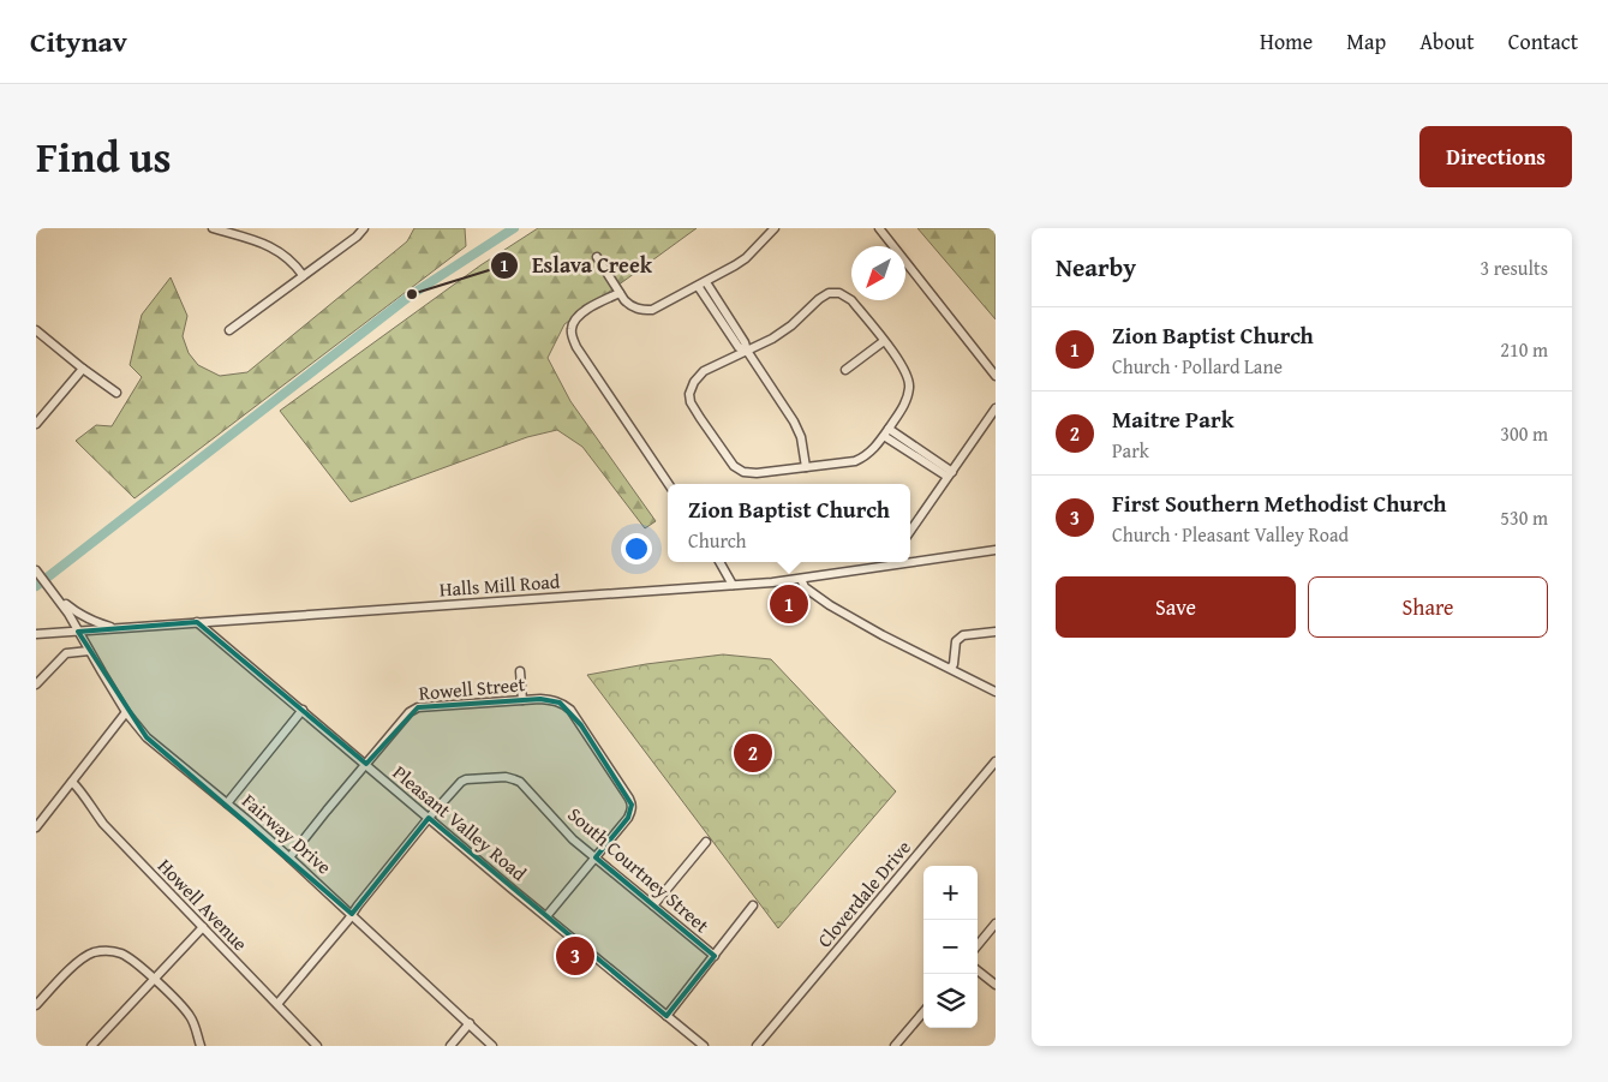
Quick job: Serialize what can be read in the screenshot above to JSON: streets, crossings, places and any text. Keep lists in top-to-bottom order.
{
  "streets": {
    "street": [
      "Halls Mill Road",
      "Rowell Street",
      "Pleasant Valley Road",
      "Fairway Drive",
      "South Courtney Street",
      "Cloverdale Drive",
      "Howell Avenue"
    ]
  },
  "crossings": [
    ["Halls Mill Road", "Pleasant Valley Road"],
    ["Halls Mill Road", "Fairway Drive"],
    ["Rowell Street", "Pleasant Valley Road"],
    ["Rowell Street", "Fairway Drive"],
    ["Rowell Street", "South Courtney Street"],
    ["Pleasant Valley Road", "South Courtney Street"],
    ["Fairway Drive", "South Courtney Street"],
    ["South Courtney Street", "Howell Avenue"]
  ],
  "places": ["Eslava Creek"],
  "north": "bottom left",
  "page": {
    "header": "Citynav",
    "nav": [
      "Home",
      "Map",
      "About",
      "Contact"
    ],
    "title": "Find us",
    "buttons": [
      "Directions",
      ["Save", "Share"]
    ],
    "heading": ["Nearby", "3 results"],
    "list": [
      {
        "mark": "1",
        "name": "Zion Baptist Church",
        "note": "Church · Pollard Lane",
        "value": "210 m"
      },
      {
        "mark": "2",
        "name": "Maitre Park",
        "note": "Park",
        "value": "300 m"
      },
      {
        "mark": "3",
        "name": "First Southern Methodist Church",
        "note": "Church · Pleasant Valley Road",
        "value": "530 m"
      }
    ],
    "popup": ["Zion Baptist Church", "Church"],
    "pins": ["1", "2", "3"],
    "map_buttons": ["+", "−"]
  }
}
